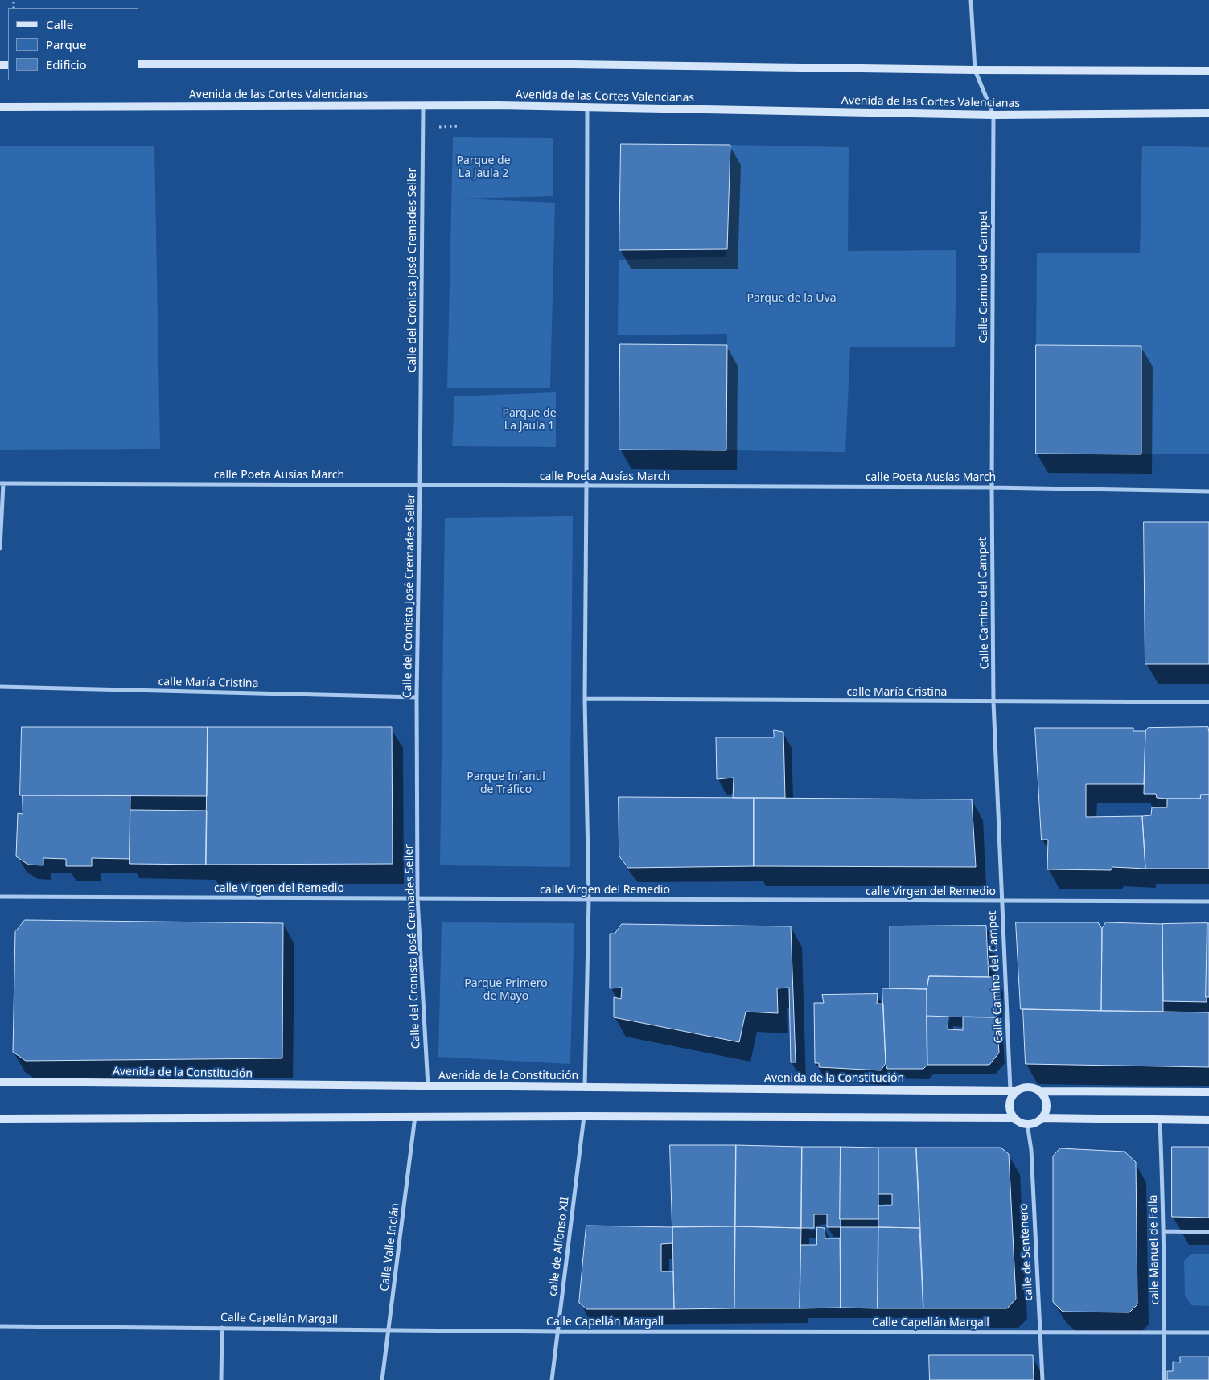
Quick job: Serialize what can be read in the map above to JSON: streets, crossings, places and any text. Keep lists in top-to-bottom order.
{
  "streets": {
    "street": [
      "Avenida de las Cortes Valencianas",
      "Calle del Cronista José Cremades Seller",
      "Calle Camino del Campet",
      "calle Poeta Ausías March",
      "calle María Cristina",
      "calle Virgen del Remedio",
      "Avenida de la Constitución",
      "calle de Alfonso XII",
      "Calle Valle Inclán",
      "calle Manuel de Falla",
      "calle de Sentenero",
      "Calle Capellán Margall"
    ]
  },
  "crossings": [
    ["Avenida de las Cortes Valencianas", "Calle del Cronista José Cremades Seller"],
    ["Avenida de las Cortes Valencianas", "Calle Camino del Campet"],
    ["Calle del Cronista José Cremades Seller", "calle Poeta Ausías March"],
    ["Calle del Cronista José Cremades Seller", "calle María Cristina"],
    ["Calle del Cronista José Cremades Seller", "calle Virgen del Remedio"],
    ["Calle del Cronista José Cremades Seller", "Avenida de la Constitución"],
    ["Calle Camino del Campet", "calle Poeta Ausías March"],
    ["Calle Camino del Campet", "calle María Cristina"],
    ["Calle Camino del Campet", "calle Virgen del Remedio"],
    ["Calle Camino del Campet", "Avenida de la Constitución"],
    ["Calle Camino del Campet", "calle de Sentenero"],
    ["Avenida de la Constitución", "calle de Sentenero"],
    ["calle de Alfonso XII", "Calle Capellán Margall"],
    ["Calle Valle Inclán", "Calle Capellán Margall"],
    ["calle Manuel de Falla", "Calle Capellán Margall"],
    ["calle de Sentenero", "Calle Capellán Margall"]
  ],
  "parks": [
    "Parque de La Jaula 2",
    "Parque de la Uva",
    "Parque de La Jaula 1",
    "Parque Infantil de Tráfico",
    "Parque Primero de Mayo"
  ],
  "legend": ["Calle", "Parque", "Edificio"]
}
